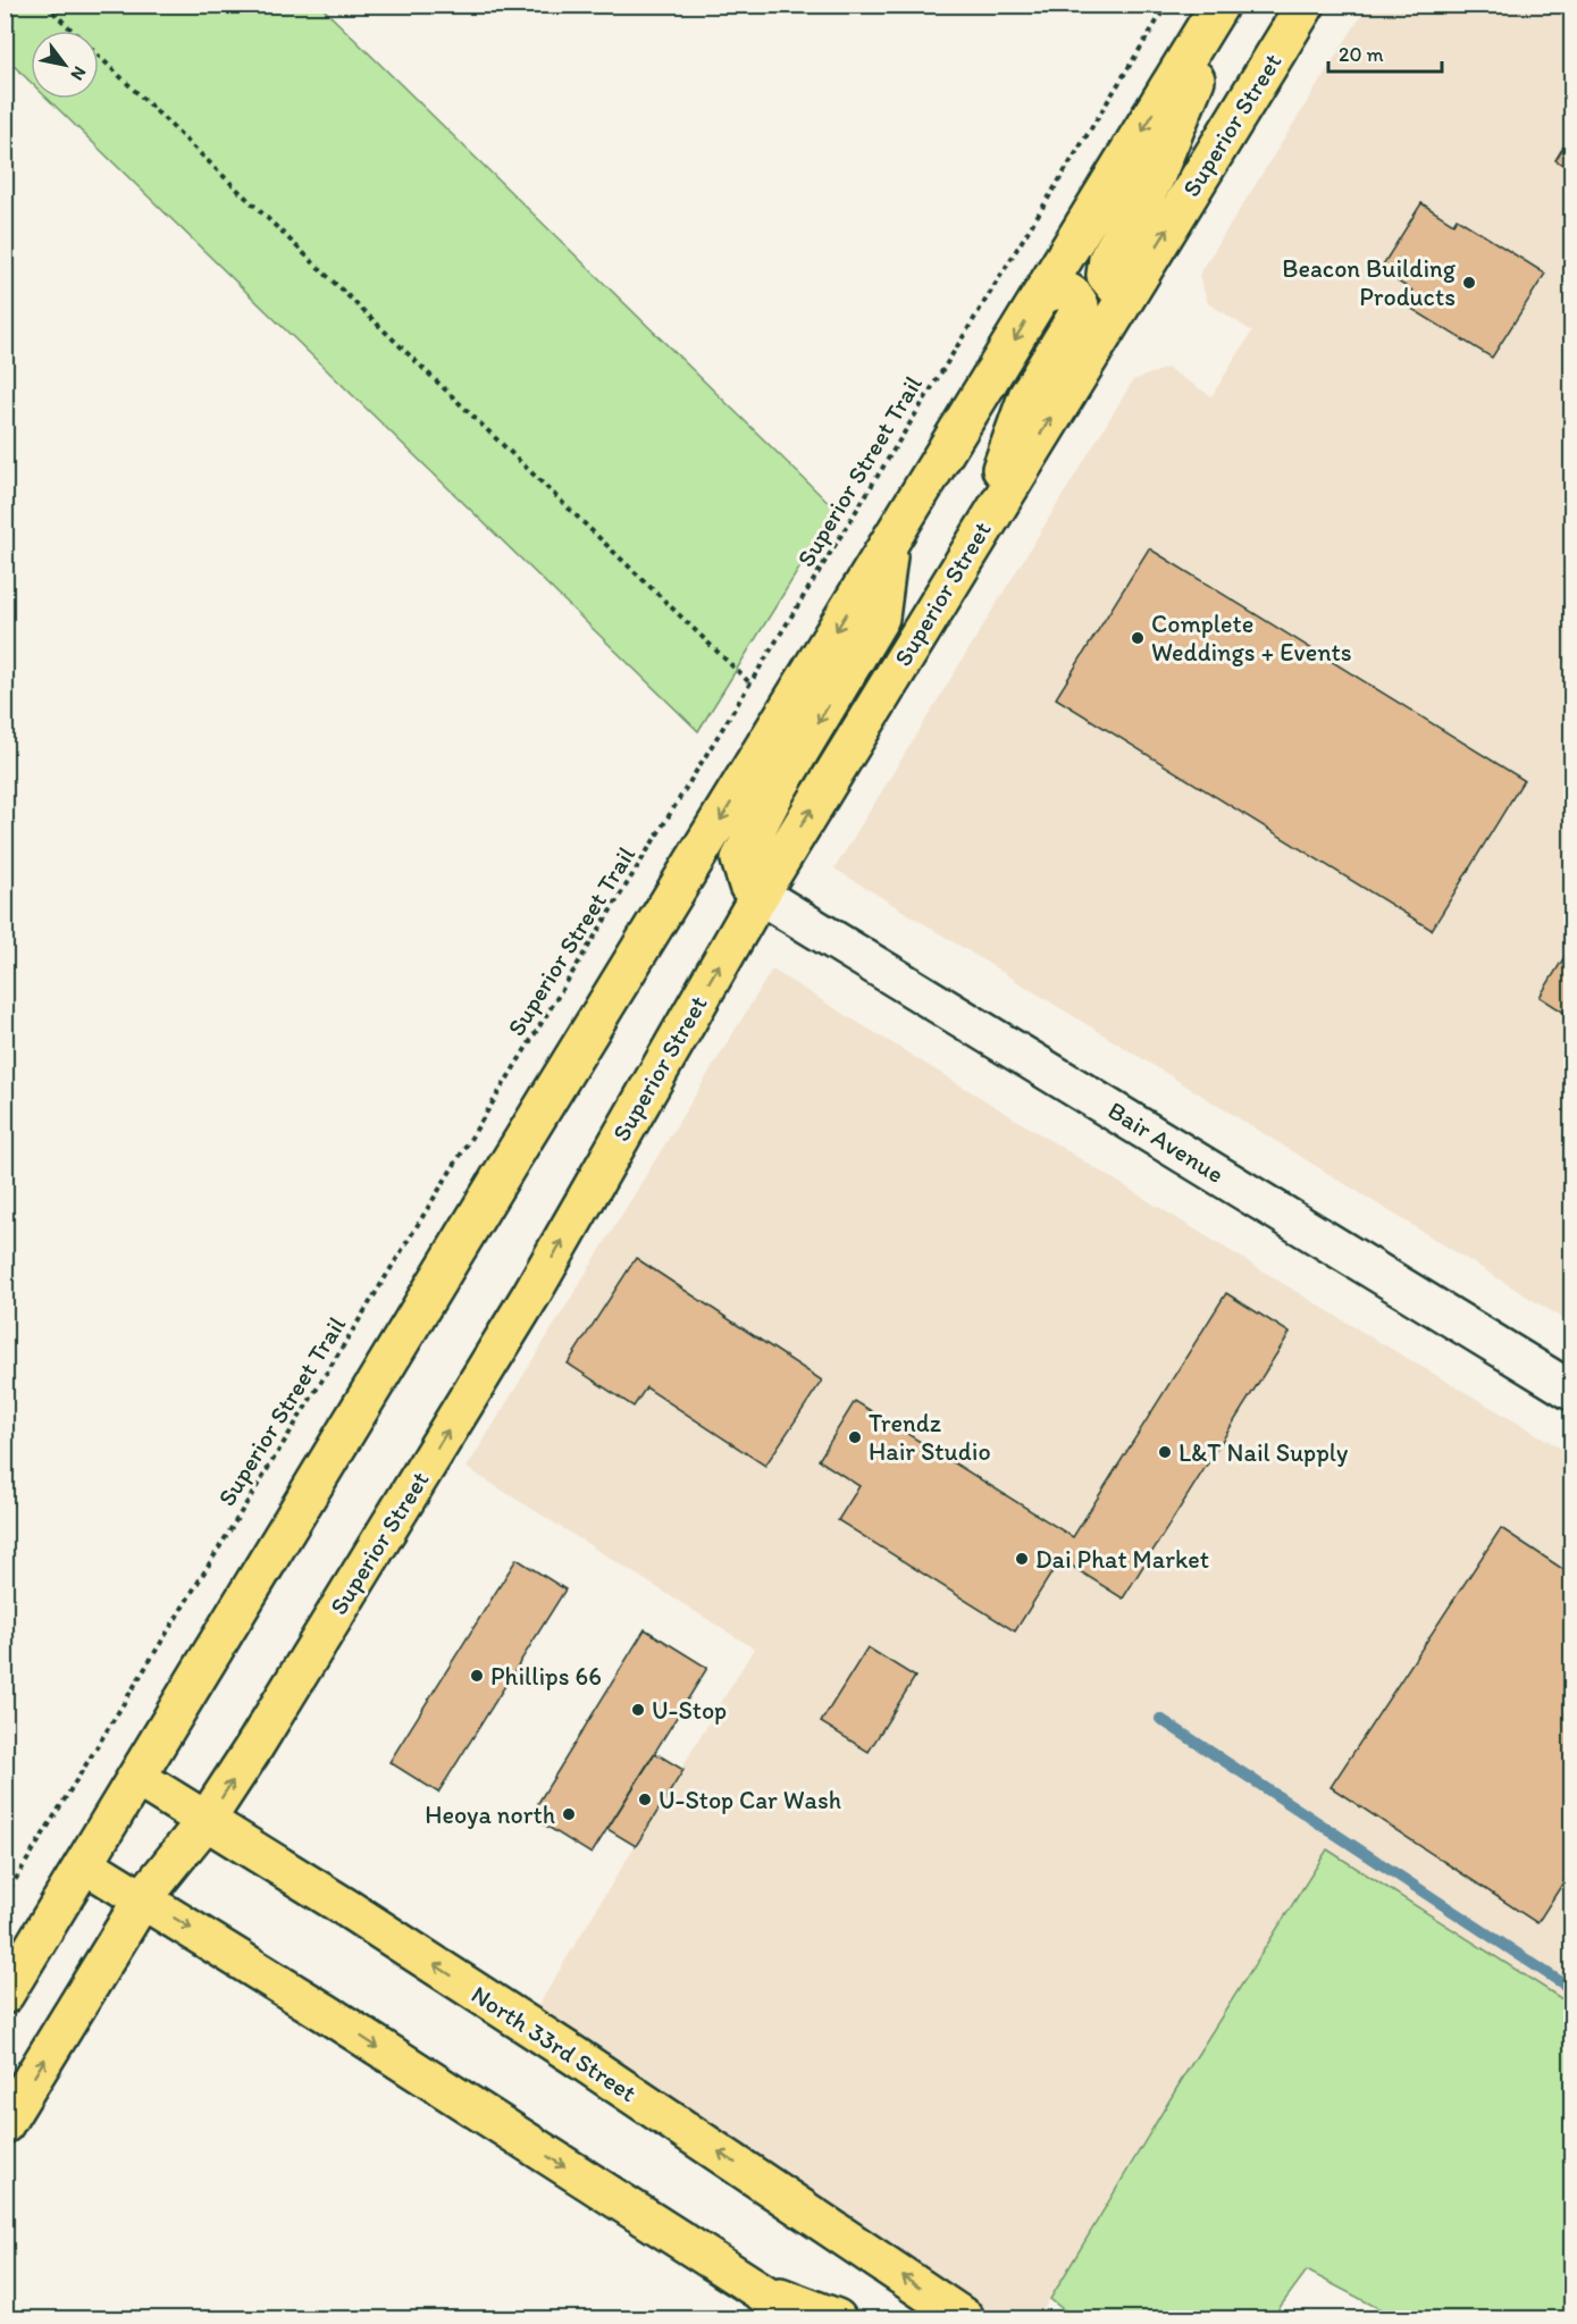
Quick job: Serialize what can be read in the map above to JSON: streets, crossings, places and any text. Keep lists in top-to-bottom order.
{
  "streets": {
    "main road": ["Superior Street", "North 33rd Street"],
    "street": ["Bair Avenue"],
    "path": ["Superior Street Trail"]
  },
  "crossings": [
    ["Superior Street", "Bair Avenue"],
    ["Superior Street", "North 33rd Street"]
  ],
  "places": [
    "Beacon Building Products",
    "Complete Weddings + Events",
    "Trendz Hair Studio",
    "L&T Nail Supply",
    "Dai Phat Market",
    "Phillips 66",
    "U-Stop",
    "U-Stop Car Wash",
    "Heoya north"
  ],
  "scale_bar": "20 m",
  "north": "bottom right"
}
